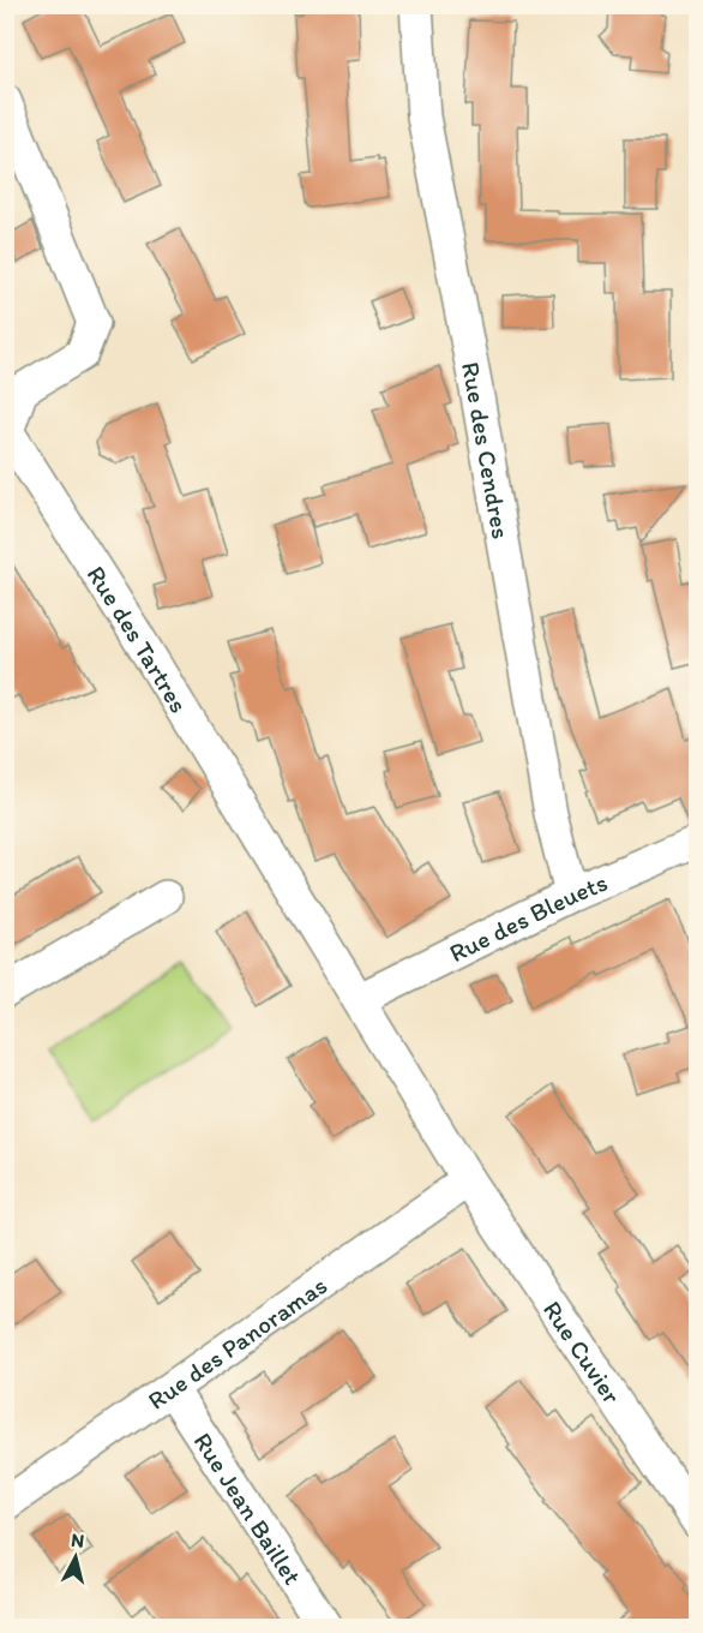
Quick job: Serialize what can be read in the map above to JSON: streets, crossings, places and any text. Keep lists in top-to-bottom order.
{
  "streets": {
    "street": [
      "Rue des Cendres",
      "Rue des Tartres",
      "Rue des Bleuets",
      "Rue des Panoramas",
      "Rue Cuvier",
      "Rue Jean Baillet"
    ]
  },
  "crossings": [
    ["Rue des Cendres", "Rue des Bleuets"],
    ["Rue des Tartres", "Rue des Bleuets"],
    ["Rue des Tartres", "Rue des Panoramas"],
    ["Rue des Tartres", "Rue Cuvier"],
    ["Rue des Panoramas", "Rue Cuvier"],
    ["Rue des Panoramas", "Rue Jean Baillet"]
  ],
  "north": "top"
}
